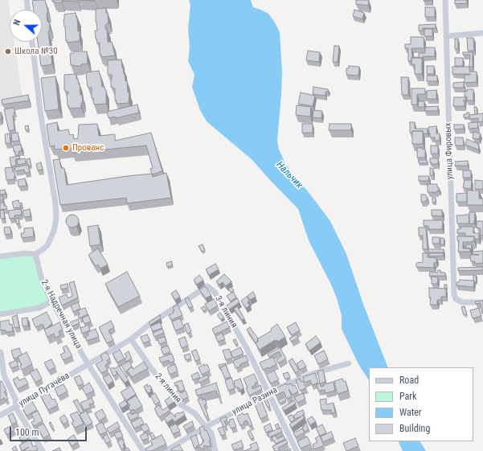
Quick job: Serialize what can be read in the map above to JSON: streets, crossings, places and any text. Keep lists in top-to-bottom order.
{
  "streets": {
    "street": [
      "улица Фировых",
      "3-я линия",
      "2-я Надречная улица",
      "2-я линия",
      "улица Пугачёва",
      "улица Разина"
    ]
  },
  "crossings": [
    ["3-я линия", "2-я Надречная улица"],
    ["3-я линия", "2-я линия"],
    ["3-я линия", "улица Пугачёва"],
    ["3-я линия", "улица Разина"],
    ["2-я Надречная улица", "улица Пугачёва"],
    ["2-я линия", "улица Разина"]
  ],
  "water": ["Нальчик"],
  "places": ["Школа №30", "Прованс"],
  "legend": [
    "Road",
    "Park",
    "Water",
    "Building"
  ],
  "scale_bar": "100 m",
  "north": "left"
}
